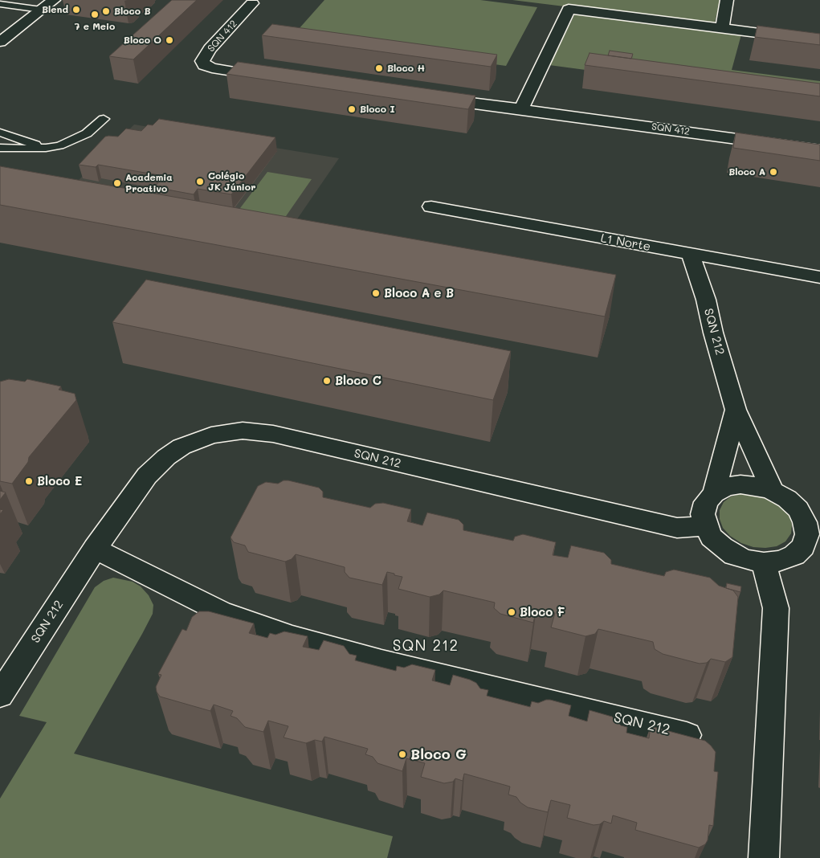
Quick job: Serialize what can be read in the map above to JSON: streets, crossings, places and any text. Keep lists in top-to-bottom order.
{
  "streets": {
    "street": ["SQN 412", "L1 Norte", "SQN 212"]
  },
  "crossings": [
    ["L1 Norte", "SQN 212"]
  ],
  "districts": ["SQN 212"],
  "places": [
    "Blend",
    "Bloco B",
    "7 e Meio",
    "Bloco O",
    "Bloco H",
    "Bloco I",
    "Bloco A",
    "Colégio JK Júnior",
    "Academia Proativo",
    "Bloco A e B",
    "Bloco C",
    "Bloco E",
    "Bloco F",
    "Bloco G"
  ]
}
